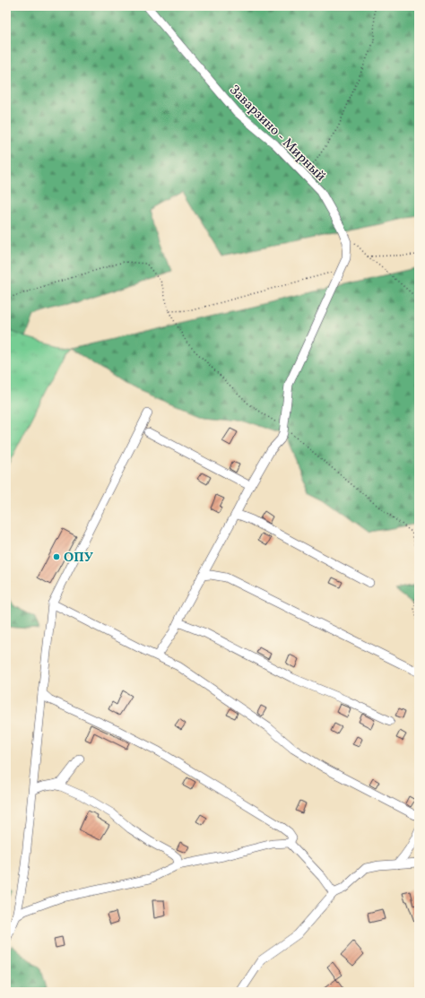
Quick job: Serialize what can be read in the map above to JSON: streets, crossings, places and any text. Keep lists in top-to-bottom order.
{
  "streets": {
    "street": ["Заварзино - Мирный"]
  },
  "places": ["ОПУ"]
}
